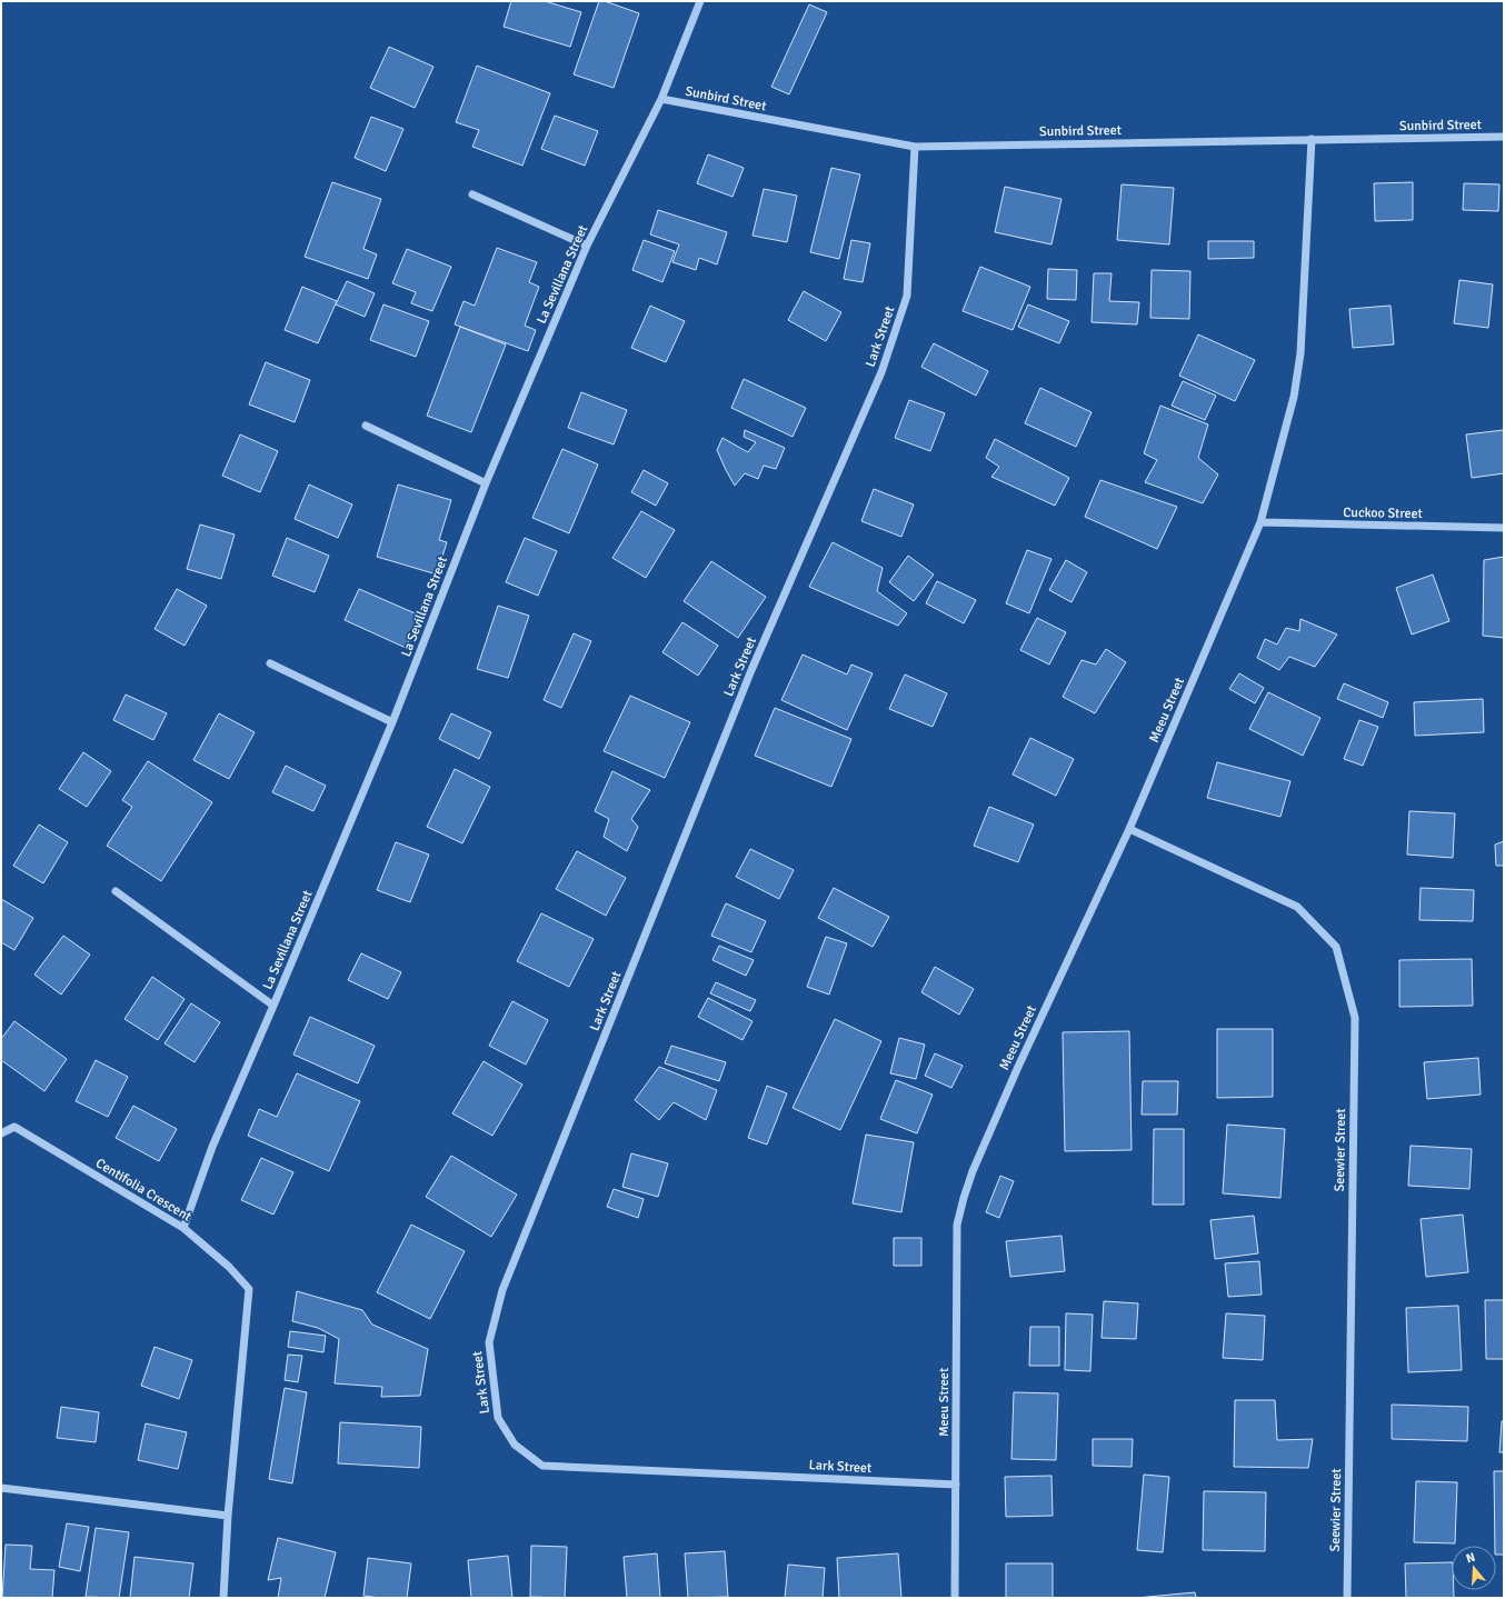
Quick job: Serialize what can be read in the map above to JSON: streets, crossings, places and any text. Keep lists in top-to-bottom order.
{
  "streets": {
    "street": [
      "Sunbird Street",
      "La Sevillana Street",
      "Lark Street",
      "Cuckoo Street",
      "Meeu Street",
      "Seewier Street",
      "Centifolia Crescent"
    ]
  },
  "crossings": [
    ["Sunbird Street", "La Sevillana Street"],
    ["Sunbird Street", "Lark Street"],
    ["Sunbird Street", "Meeu Street"],
    ["La Sevillana Street", "Centifolia Crescent"],
    ["Lark Street", "Meeu Street"],
    ["Cuckoo Street", "Meeu Street"],
    ["Meeu Street", "Seewier Street"]
  ],
  "north": "top"
}
